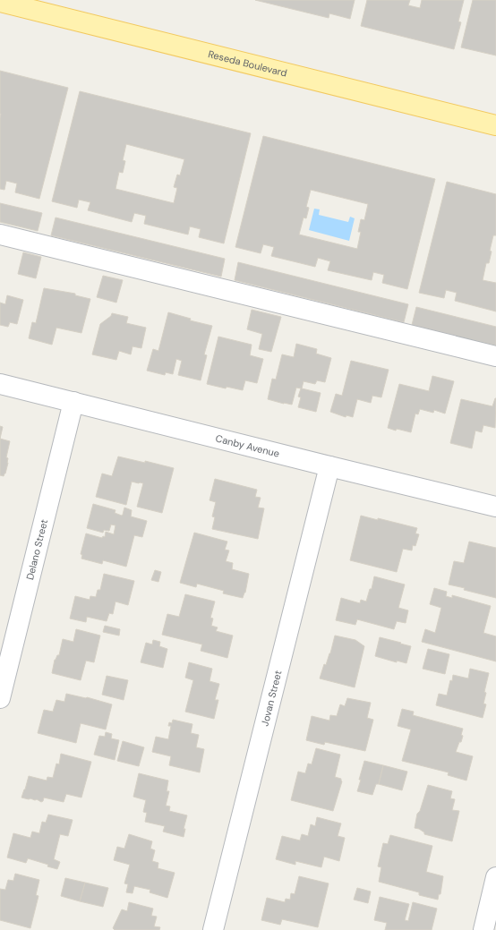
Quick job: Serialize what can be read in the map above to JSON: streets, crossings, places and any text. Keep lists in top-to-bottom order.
{
  "streets": {
    "main road": ["Reseda Boulevard"],
    "street": ["Canby Avenue", "Delano Street", "Jovan Street"]
  },
  "crossings": [
    ["Canby Avenue", "Delano Street"],
    ["Canby Avenue", "Jovan Street"]
  ]
}
